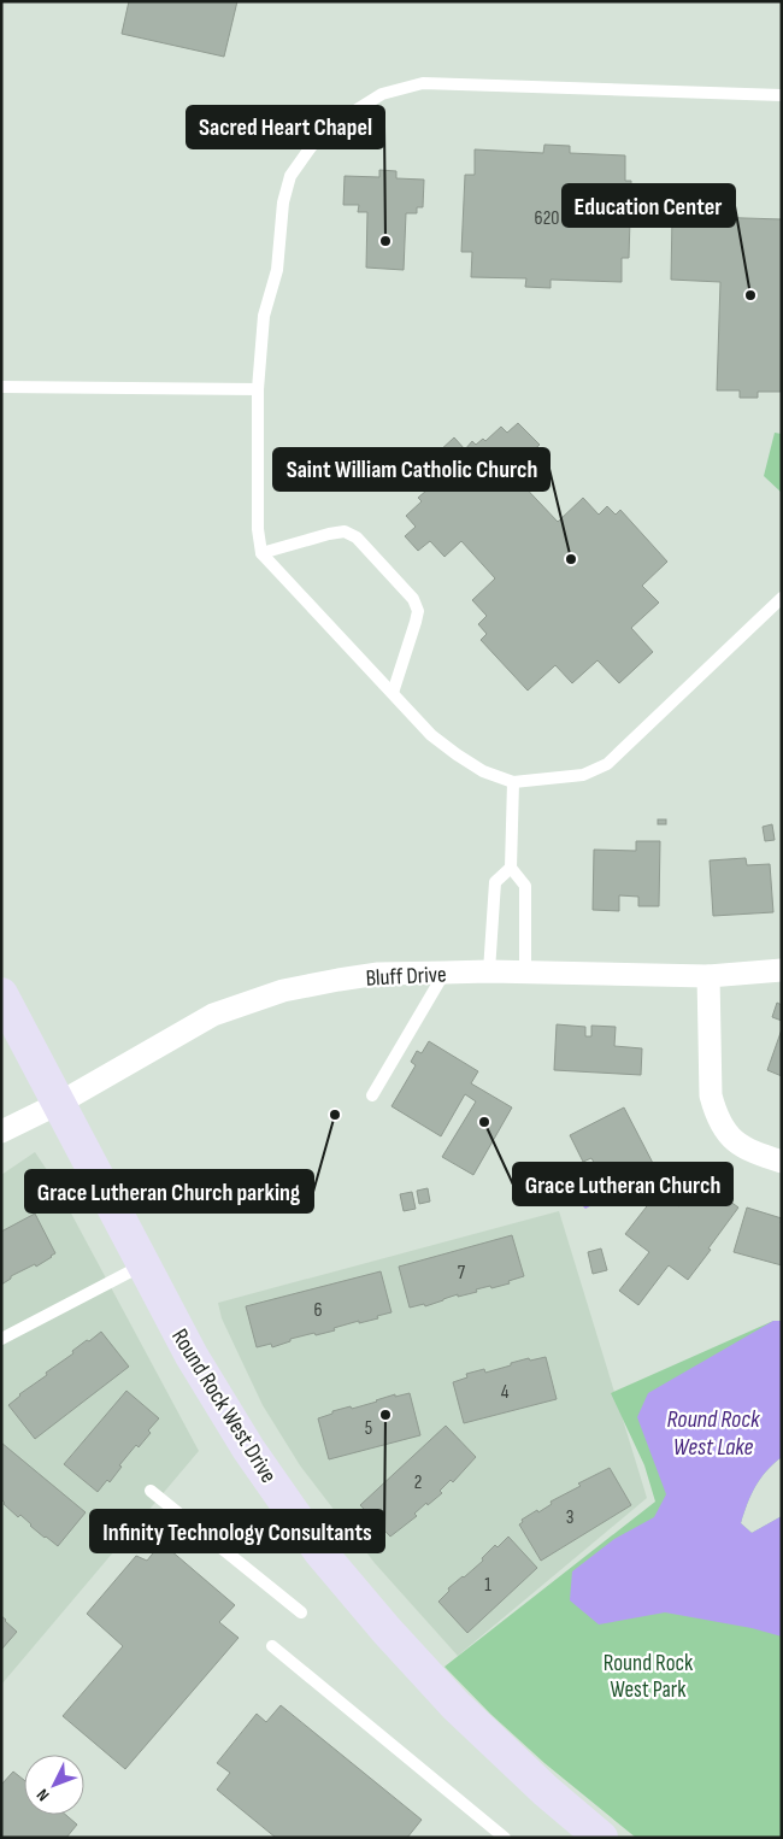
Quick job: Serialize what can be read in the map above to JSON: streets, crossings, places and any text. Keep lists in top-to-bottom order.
{
  "streets": {
    "street": ["Bluff Drive", "Round Rock West Drive"]
  },
  "crossings": [
    ["Bluff Drive", "Round Rock West Drive"]
  ],
  "water": ["Round Rock West Lake"],
  "parks": ["Round Rock West Park"],
  "places": [
    "Sacred Heart Chapel",
    "Education Center",
    "Saint William Catholic Church",
    "Grace Lutheran Church parking",
    "Grace Lutheran Church",
    "Infinity Technology Consultants"
  ],
  "house_numbers": [
    "620",
    "7",
    "6",
    "4",
    "5",
    "2",
    "3",
    "1"
  ],
  "north": "bottom left"
}
